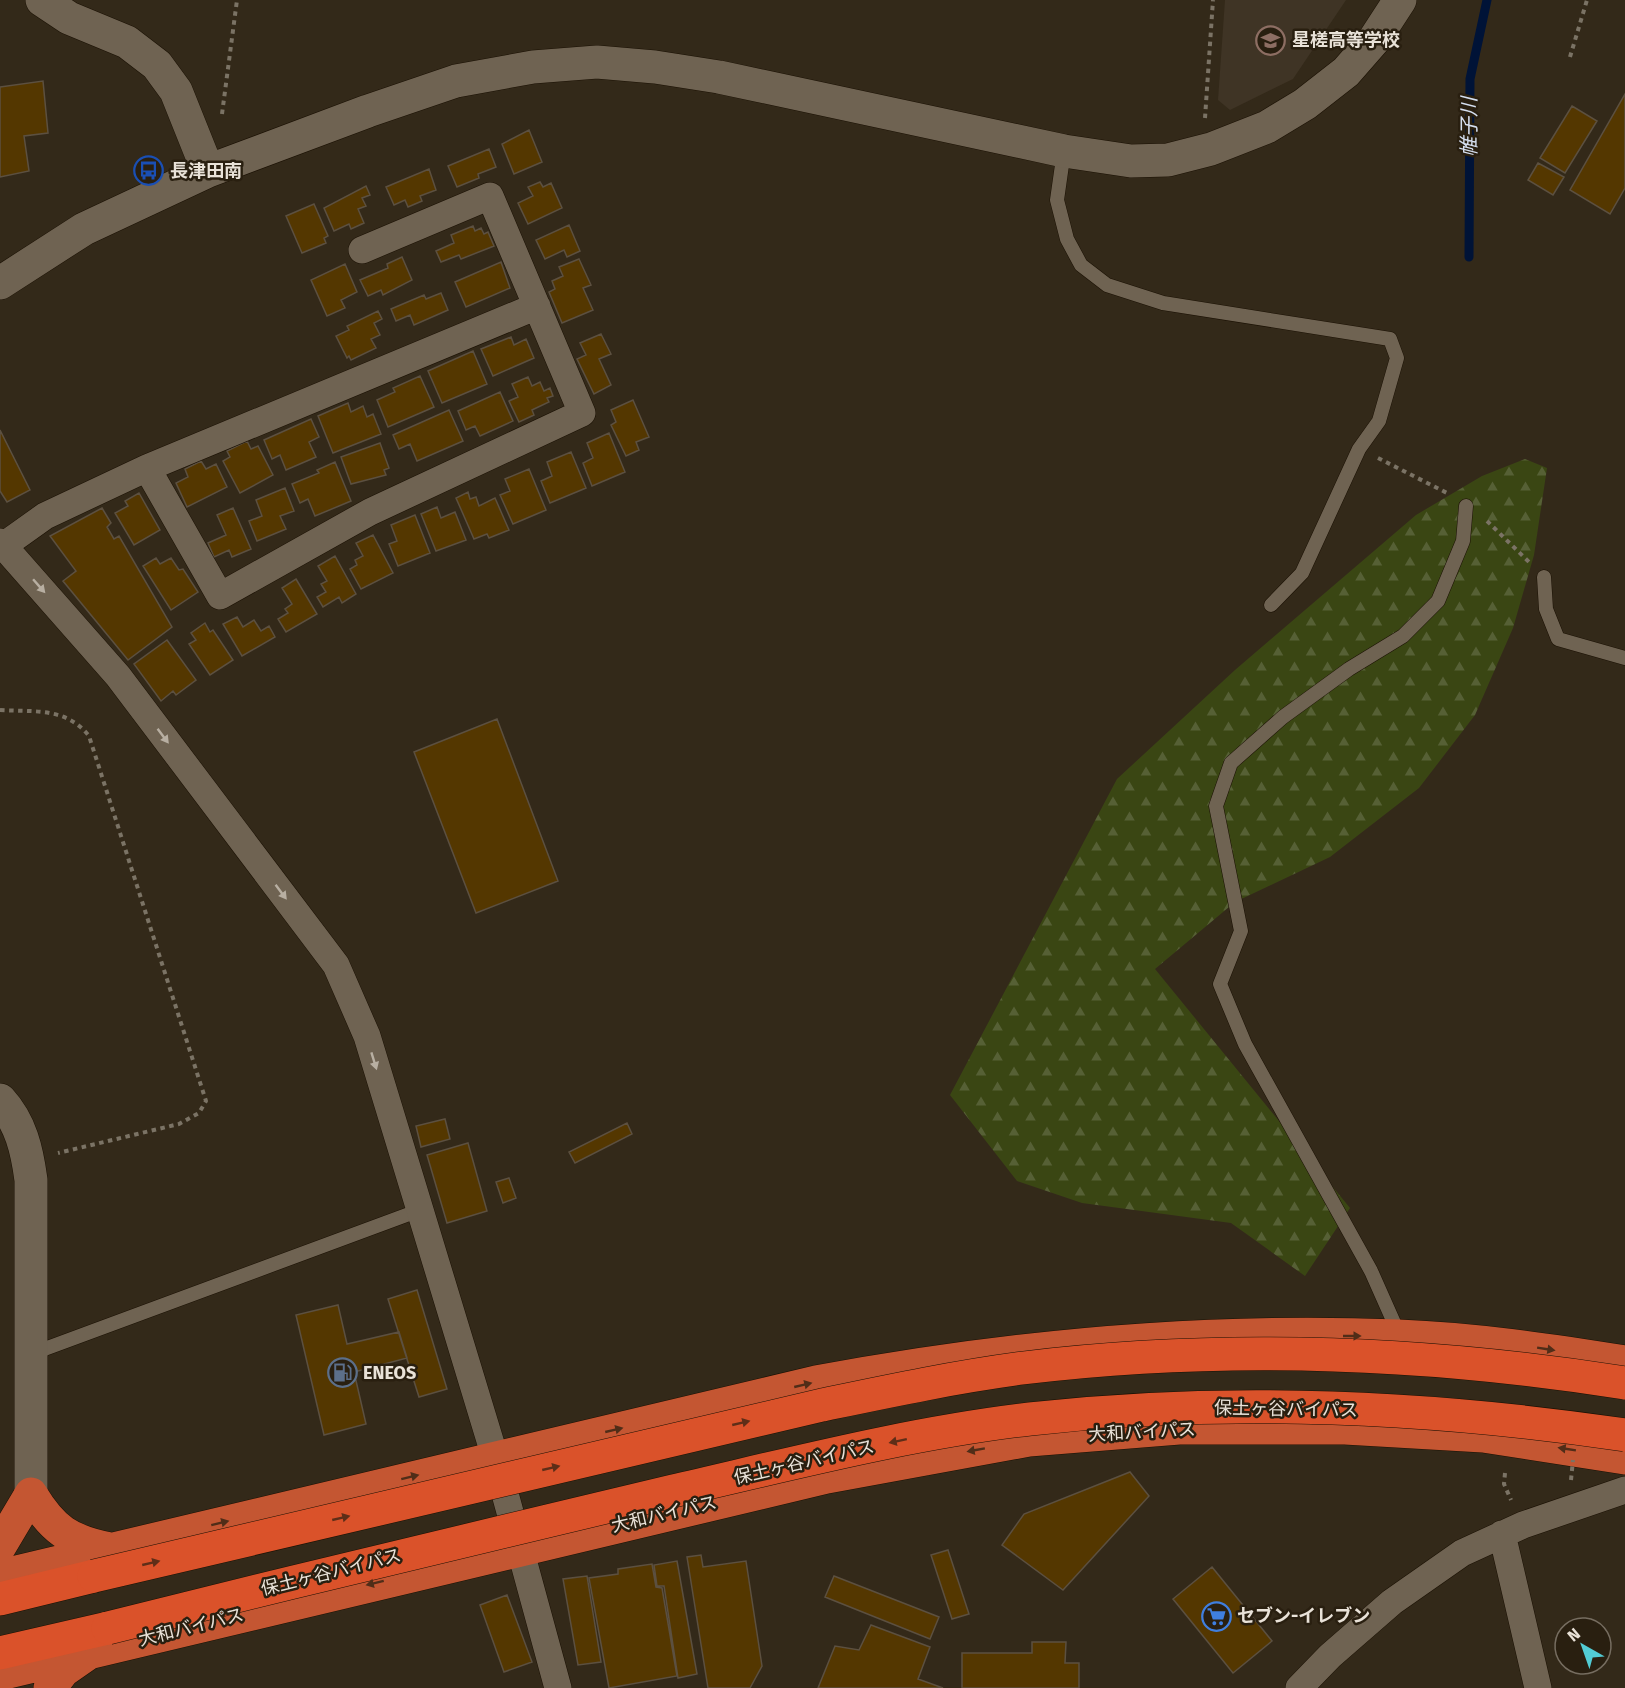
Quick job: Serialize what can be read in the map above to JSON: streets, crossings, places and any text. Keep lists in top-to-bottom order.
{
  "streets": {
    "highway": ["保土ヶ谷バイパス", "大和バイパス"]
  },
  "water": ["帷子川"],
  "places": {
    "school or university": ["星槎高等学校"],
    "bus stop": ["長津田南"],
    "fuel station": ["ENEOS"],
    "supermarket": ["セブン-イレブン"]
  },
  "north": "top left"
}
